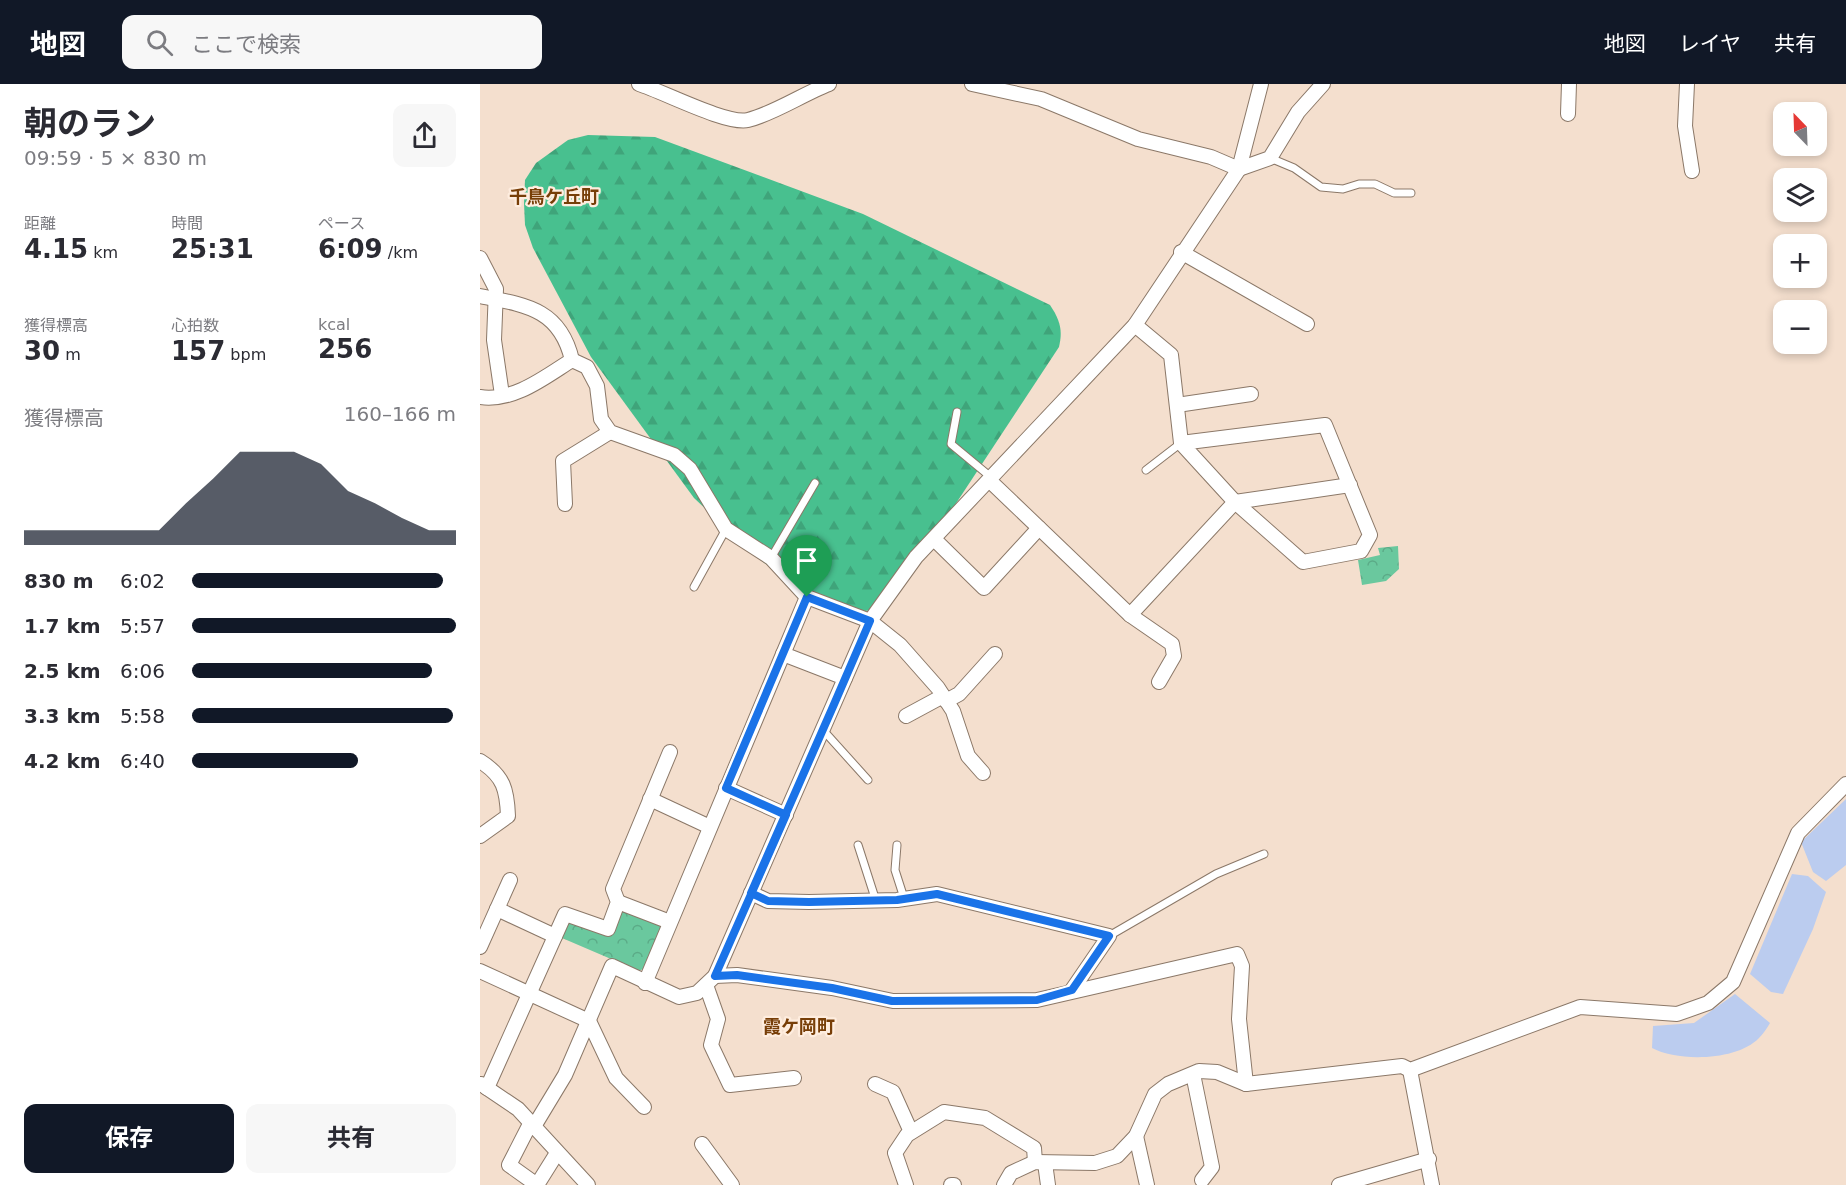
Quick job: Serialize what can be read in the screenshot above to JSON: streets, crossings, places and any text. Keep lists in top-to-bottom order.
{
  "districts": ["千鳥ケ丘町", "霞ケ岡町"],
  "north": "top left",
  "page": {
    "header": "地図",
    "search": "ここで検索",
    "nav": ["地図", "レイヤ", "共有"],
    "heading": ["朝のラン", "09:59 · 5 × 830 m"],
    "map_buttons": ["+", "−"],
    "stats": [
      ["距離", "4.15 km"],
      ["時間", "25:31"],
      ["ペース", "6:09 /km"],
      ["獲得標高", "30 m"],
      ["心拍数", "157 bpm"],
      ["kcal", "256"]
    ],
    "chart": ["獲得標高", "160–166 m"],
    "list": [
      {
        "name": "830 m",
        "note": "6:02"
      },
      {
        "name": "1.7 km",
        "note": "5:57"
      },
      {
        "name": "2.5 km",
        "note": "6:06"
      },
      {
        "name": "3.3 km",
        "note": "5:58"
      },
      {
        "name": "4.2 km",
        "note": "6:40"
      }
    ],
    "buttons": ["保存", "共有"]
  }
}
